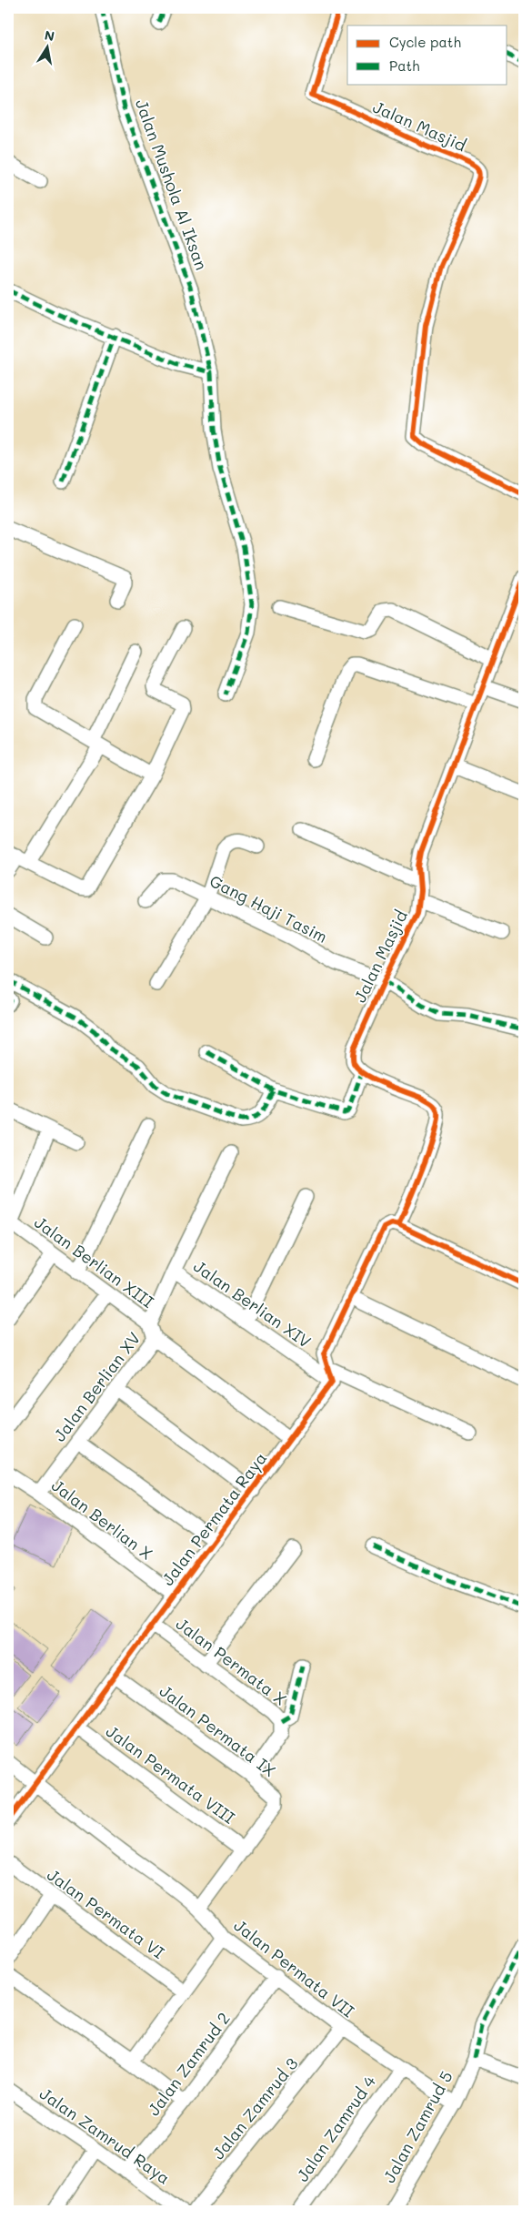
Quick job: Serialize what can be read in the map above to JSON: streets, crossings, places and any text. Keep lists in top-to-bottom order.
{
  "streets": {
    "street": [
      "Jalan Masjid",
      "Jalan Mushola Al Iksan",
      "Gang Haji Tasim",
      "Jalan Berlian XIII",
      "Jalan Berlian XIV",
      "Jalan Berlian XV",
      "Jalan Permata Raya",
      "Jalan Berlian X",
      "Jalan Permata X",
      "Jalan Permata IX",
      "Jalan Permata VIII",
      "Jalan Permata VI",
      "Jalan Permata VII",
      "Jalan Zamrud 2",
      "Jalan Zamrud 3",
      "Jalan Zamrud 5",
      "Jalan Zamrud 4",
      "Jalan Zamrud Raya"
    ]
  },
  "crossings": [
    ["Jalan Masjid", "Gang Haji Tasim"],
    ["Jalan Berlian XIII", "Jalan Berlian XV"],
    ["Jalan Berlian XIV", "Jalan Berlian XV"],
    ["Jalan Berlian XIV", "Jalan Permata Raya"],
    ["Jalan Berlian XV", "Jalan Berlian X"],
    ["Jalan Permata Raya", "Jalan Berlian X"],
    ["Jalan Permata Raya", "Jalan Permata X"],
    ["Jalan Permata Raya", "Jalan Permata IX"],
    ["Jalan Permata Raya", "Jalan Permata VIII"],
    ["Jalan Permata Raya", "Jalan Permata VII"],
    ["Jalan Permata X", "Jalan Permata IX"],
    ["Jalan Permata IX", "Jalan Permata VIII"],
    ["Jalan Permata IX", "Jalan Permata VII"],
    ["Jalan Permata VII", "Jalan Zamrud 2"],
    ["Jalan Permata VII", "Jalan Zamrud 3"],
    ["Jalan Permata VII", "Jalan Zamrud 5"],
    ["Jalan Permata VII", "Jalan Zamrud 4"],
    ["Jalan Zamrud 2", "Jalan Zamrud Raya"]
  ],
  "legend": ["Cycle path", "Path"],
  "north": "top"
}
